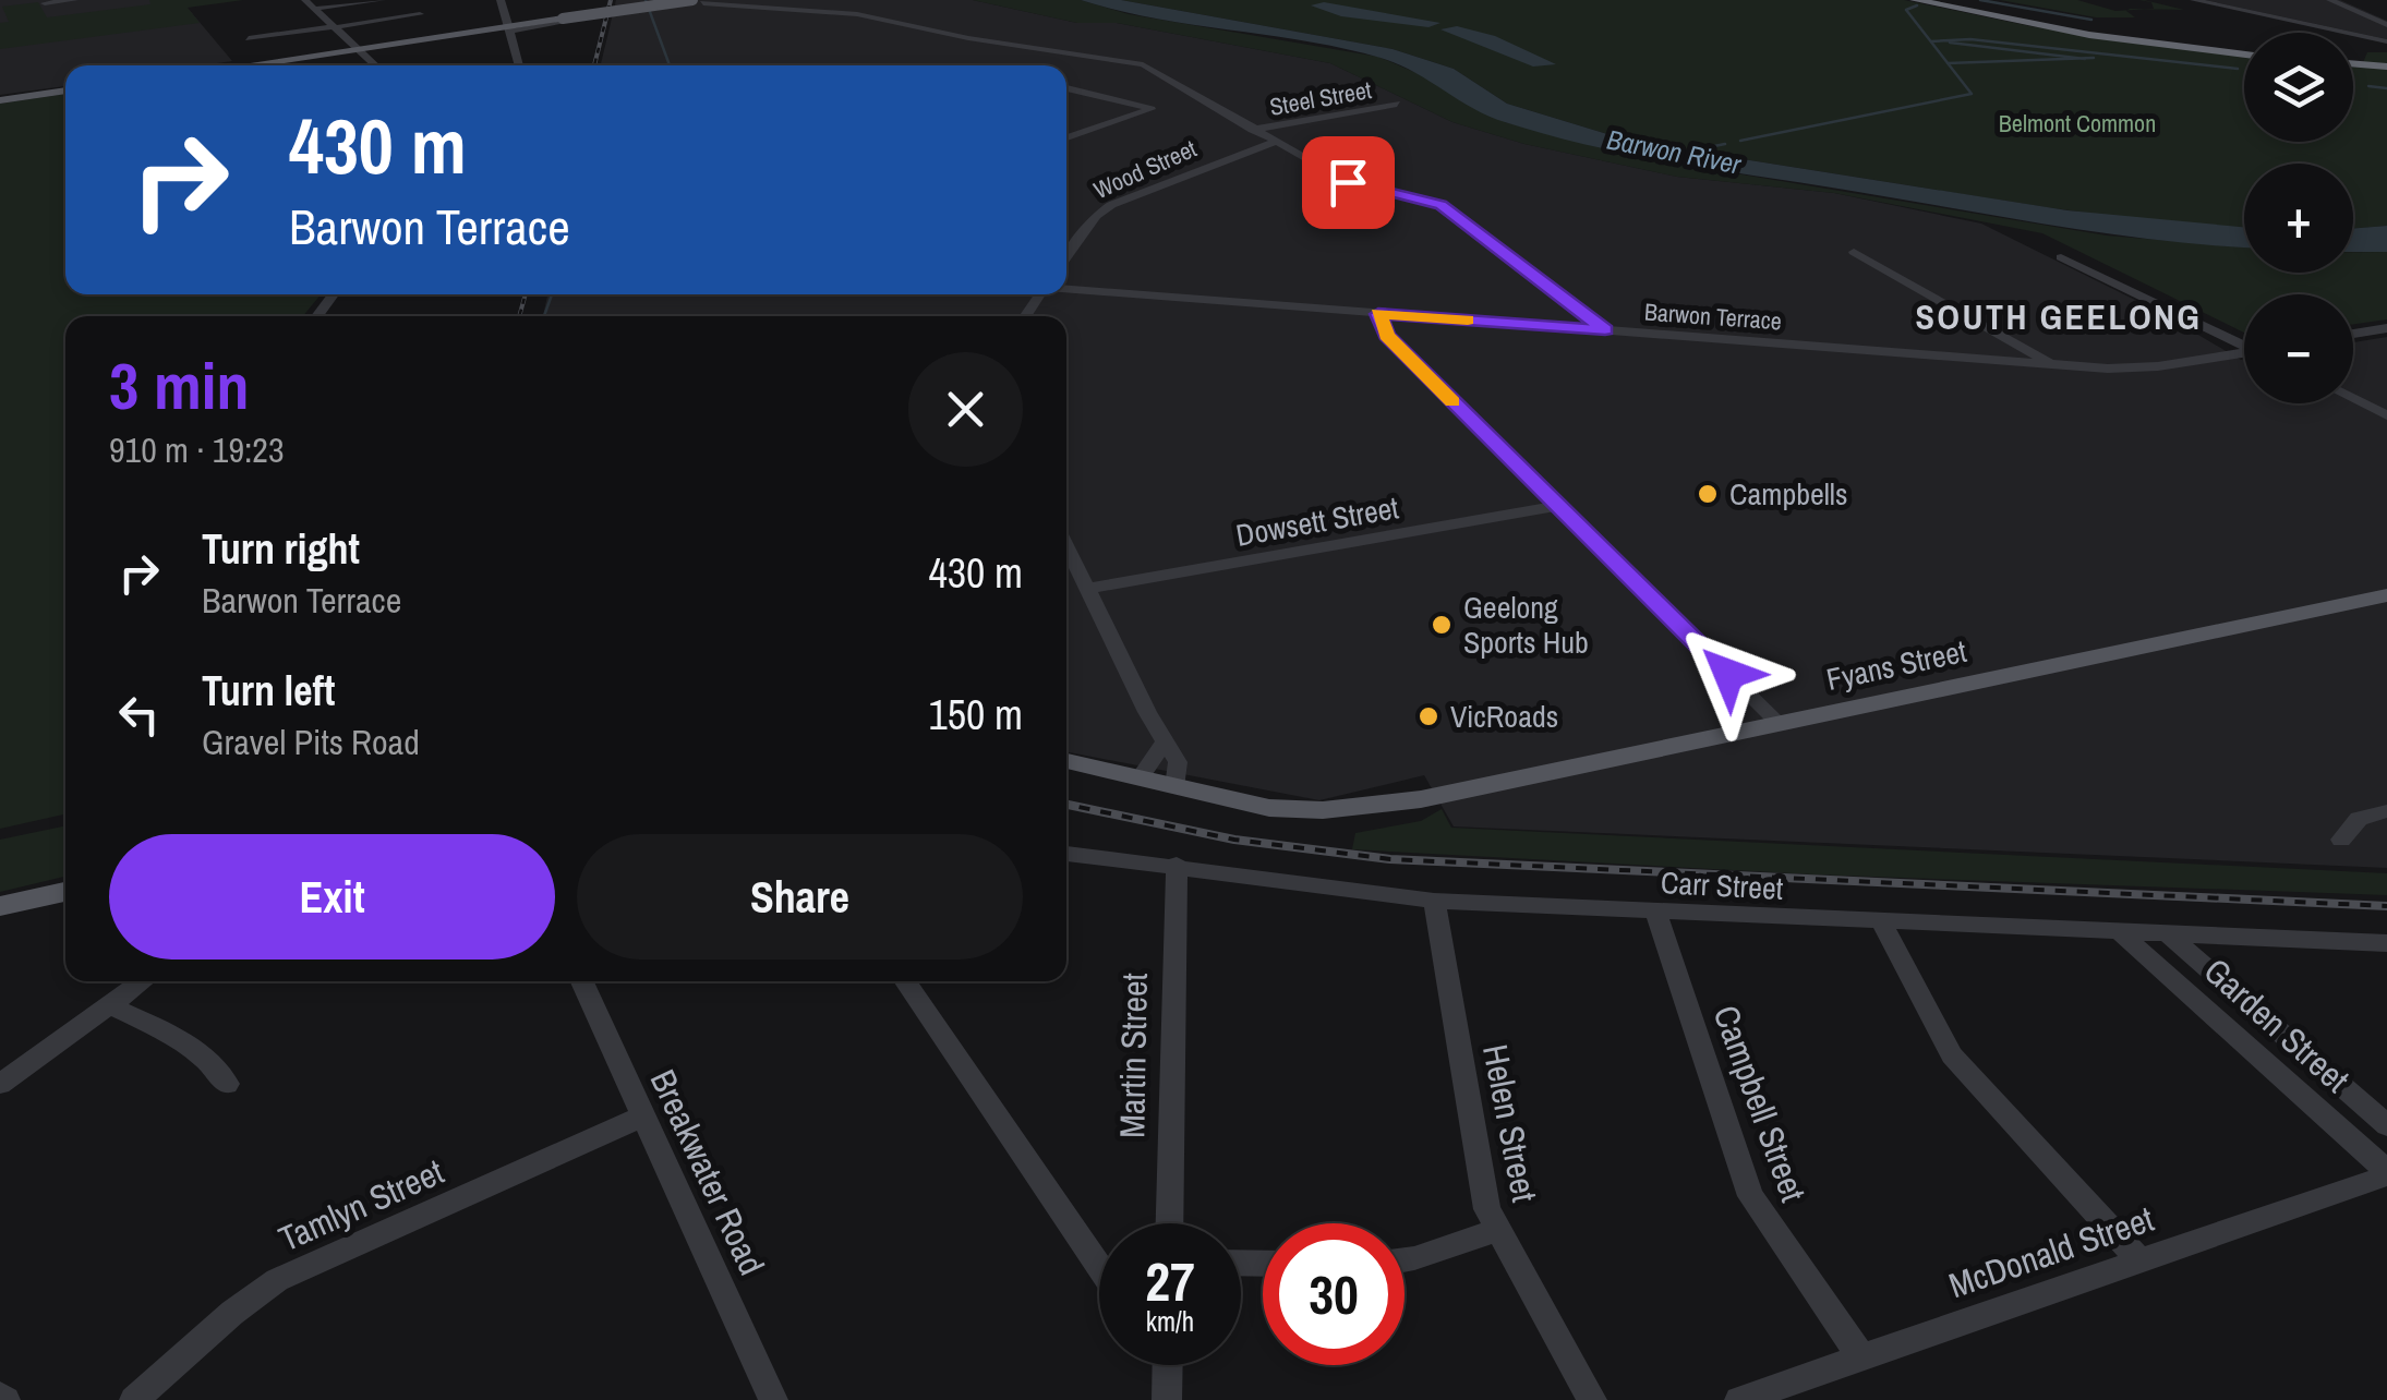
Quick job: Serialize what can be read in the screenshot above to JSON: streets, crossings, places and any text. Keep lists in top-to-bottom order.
{
  "streets": {
    "main road": ["Fyans Street"],
    "street": [
      "Steel Street",
      "Wood Street",
      "Barwon Terrace",
      "Dowsett Street",
      "Carr Street",
      "Garden Street",
      "Martin Street",
      "Campbell Street",
      "Helen Street",
      "Breakwater Road",
      "Tamlyn Street",
      "McDonald Street"
    ]
  },
  "crossings": [
    ["Carr Street", "Garden Street"],
    ["Carr Street", "Martin Street"],
    ["Carr Street", "Campbell Street"],
    ["Carr Street", "Helen Street"],
    ["Garden Street", "McDonald Street"],
    ["Campbell Street", "McDonald Street"],
    ["Breakwater Road", "Tamlyn Street"]
  ],
  "districts": ["SOUTH GEELONG"],
  "water": ["Barwon River"],
  "parks": ["Belmont Common"],
  "places": ["Campbells", "Geelong Sports Hub", "VicRoads"],
  "page": {
    "map_buttons": ["+", "−"],
    "turn": ["430 m", "Barwon Terrace"],
    "heading": ["3 min", "910 m · 19:23"],
    "list": [
      {
        "name": "Turn right",
        "note": "Barwon Terrace",
        "value": "430 m"
      },
      {
        "name": "Turn left",
        "note": "Gravel Pits Road",
        "value": "150 m"
      }
    ],
    "buttons": ["Exit", "Share"],
    "speed": "27 km/h",
    "limit": "30"
  }
}
